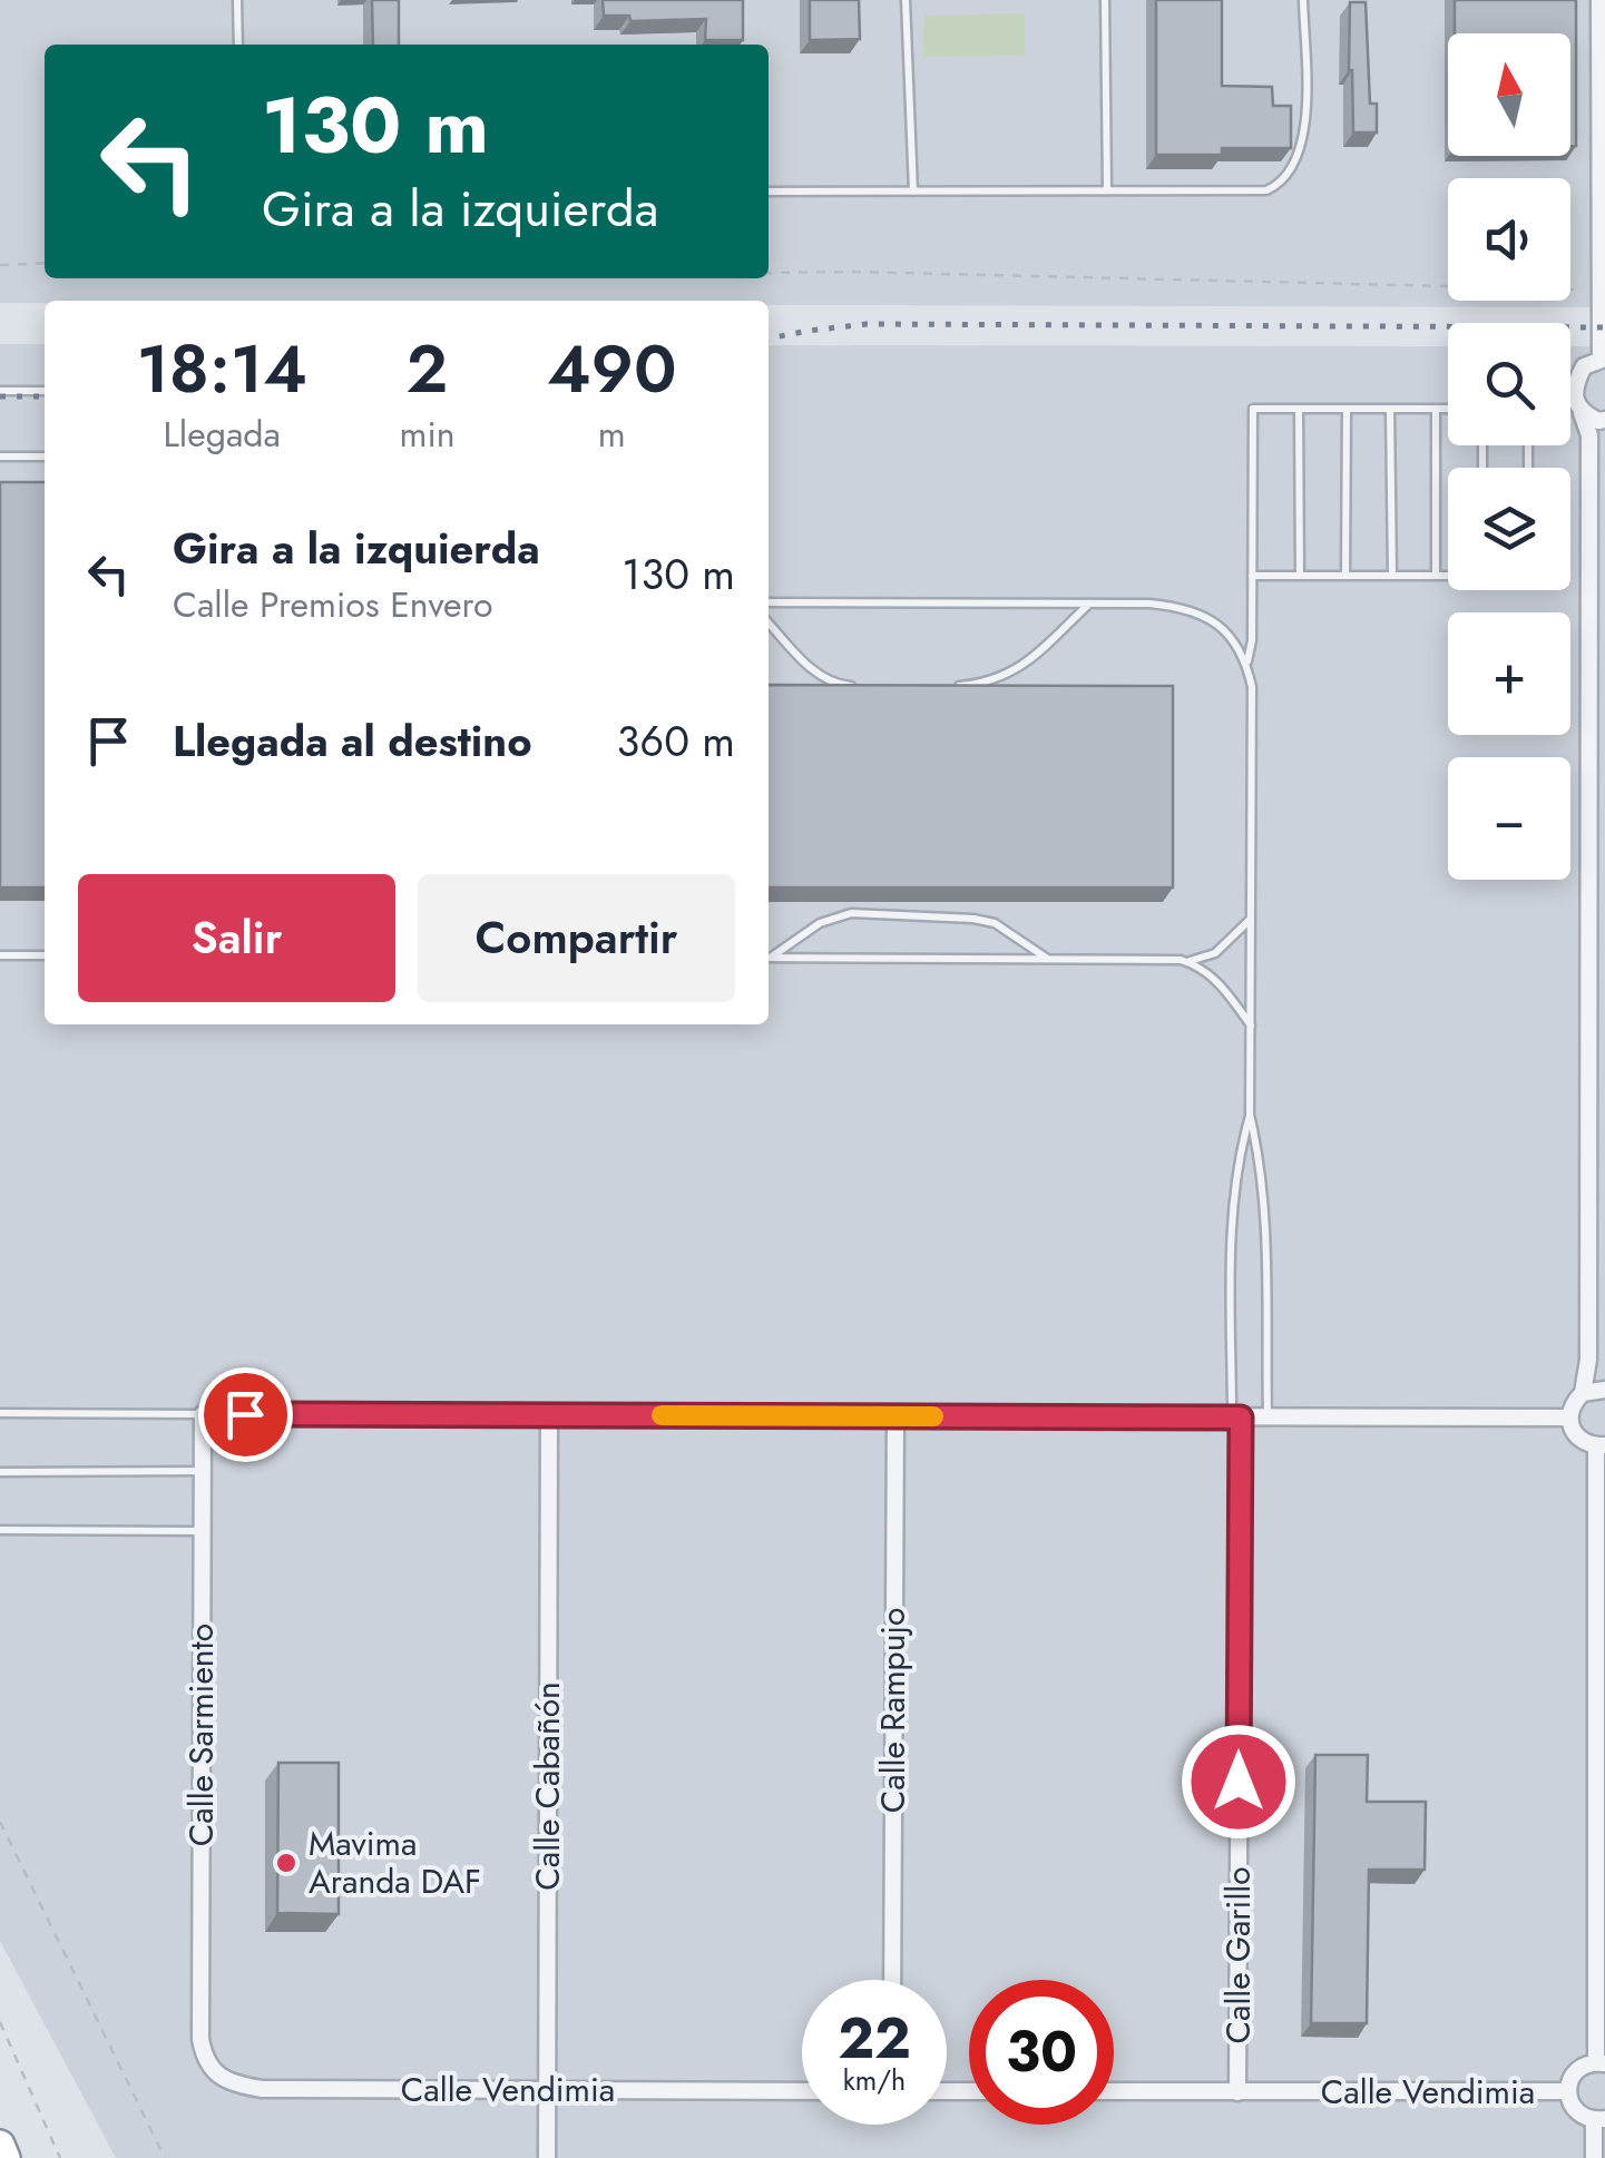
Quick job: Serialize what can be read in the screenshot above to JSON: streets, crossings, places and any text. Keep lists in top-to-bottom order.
{
  "streets": {
    "street": [
      "Calle Rampujo",
      "Calle Sarmiento",
      "Calle Cabañón",
      "Calle Garillo",
      "Calle Vendimia"
    ]
  },
  "crossings": [
    ["Calle Sarmiento", "Calle Vendimia"],
    ["Calle Cabañón", "Calle Vendimia"],
    ["Calle Garillo", "Calle Vendimia"]
  ],
  "places": ["Mavima Aranda DAF"],
  "north": "top",
  "page": {
    "map_buttons": ["+", "−"],
    "turn": ["130 m", "Gira a la izquierda"],
    "eta": [
      "18:14",
      "Llegada",
      "2",
      "min",
      "490",
      "m"
    ],
    "list": [
      {
        "name": "Gira a la izquierda",
        "note": "Calle Premios Envero",
        "value": "130 m"
      },
      {
        "name": "Llegada al destino",
        "value": "360 m"
      }
    ],
    "buttons": ["Salir", "Compartir"],
    "speed": "22 km/h",
    "limit": "30"
  }
}
